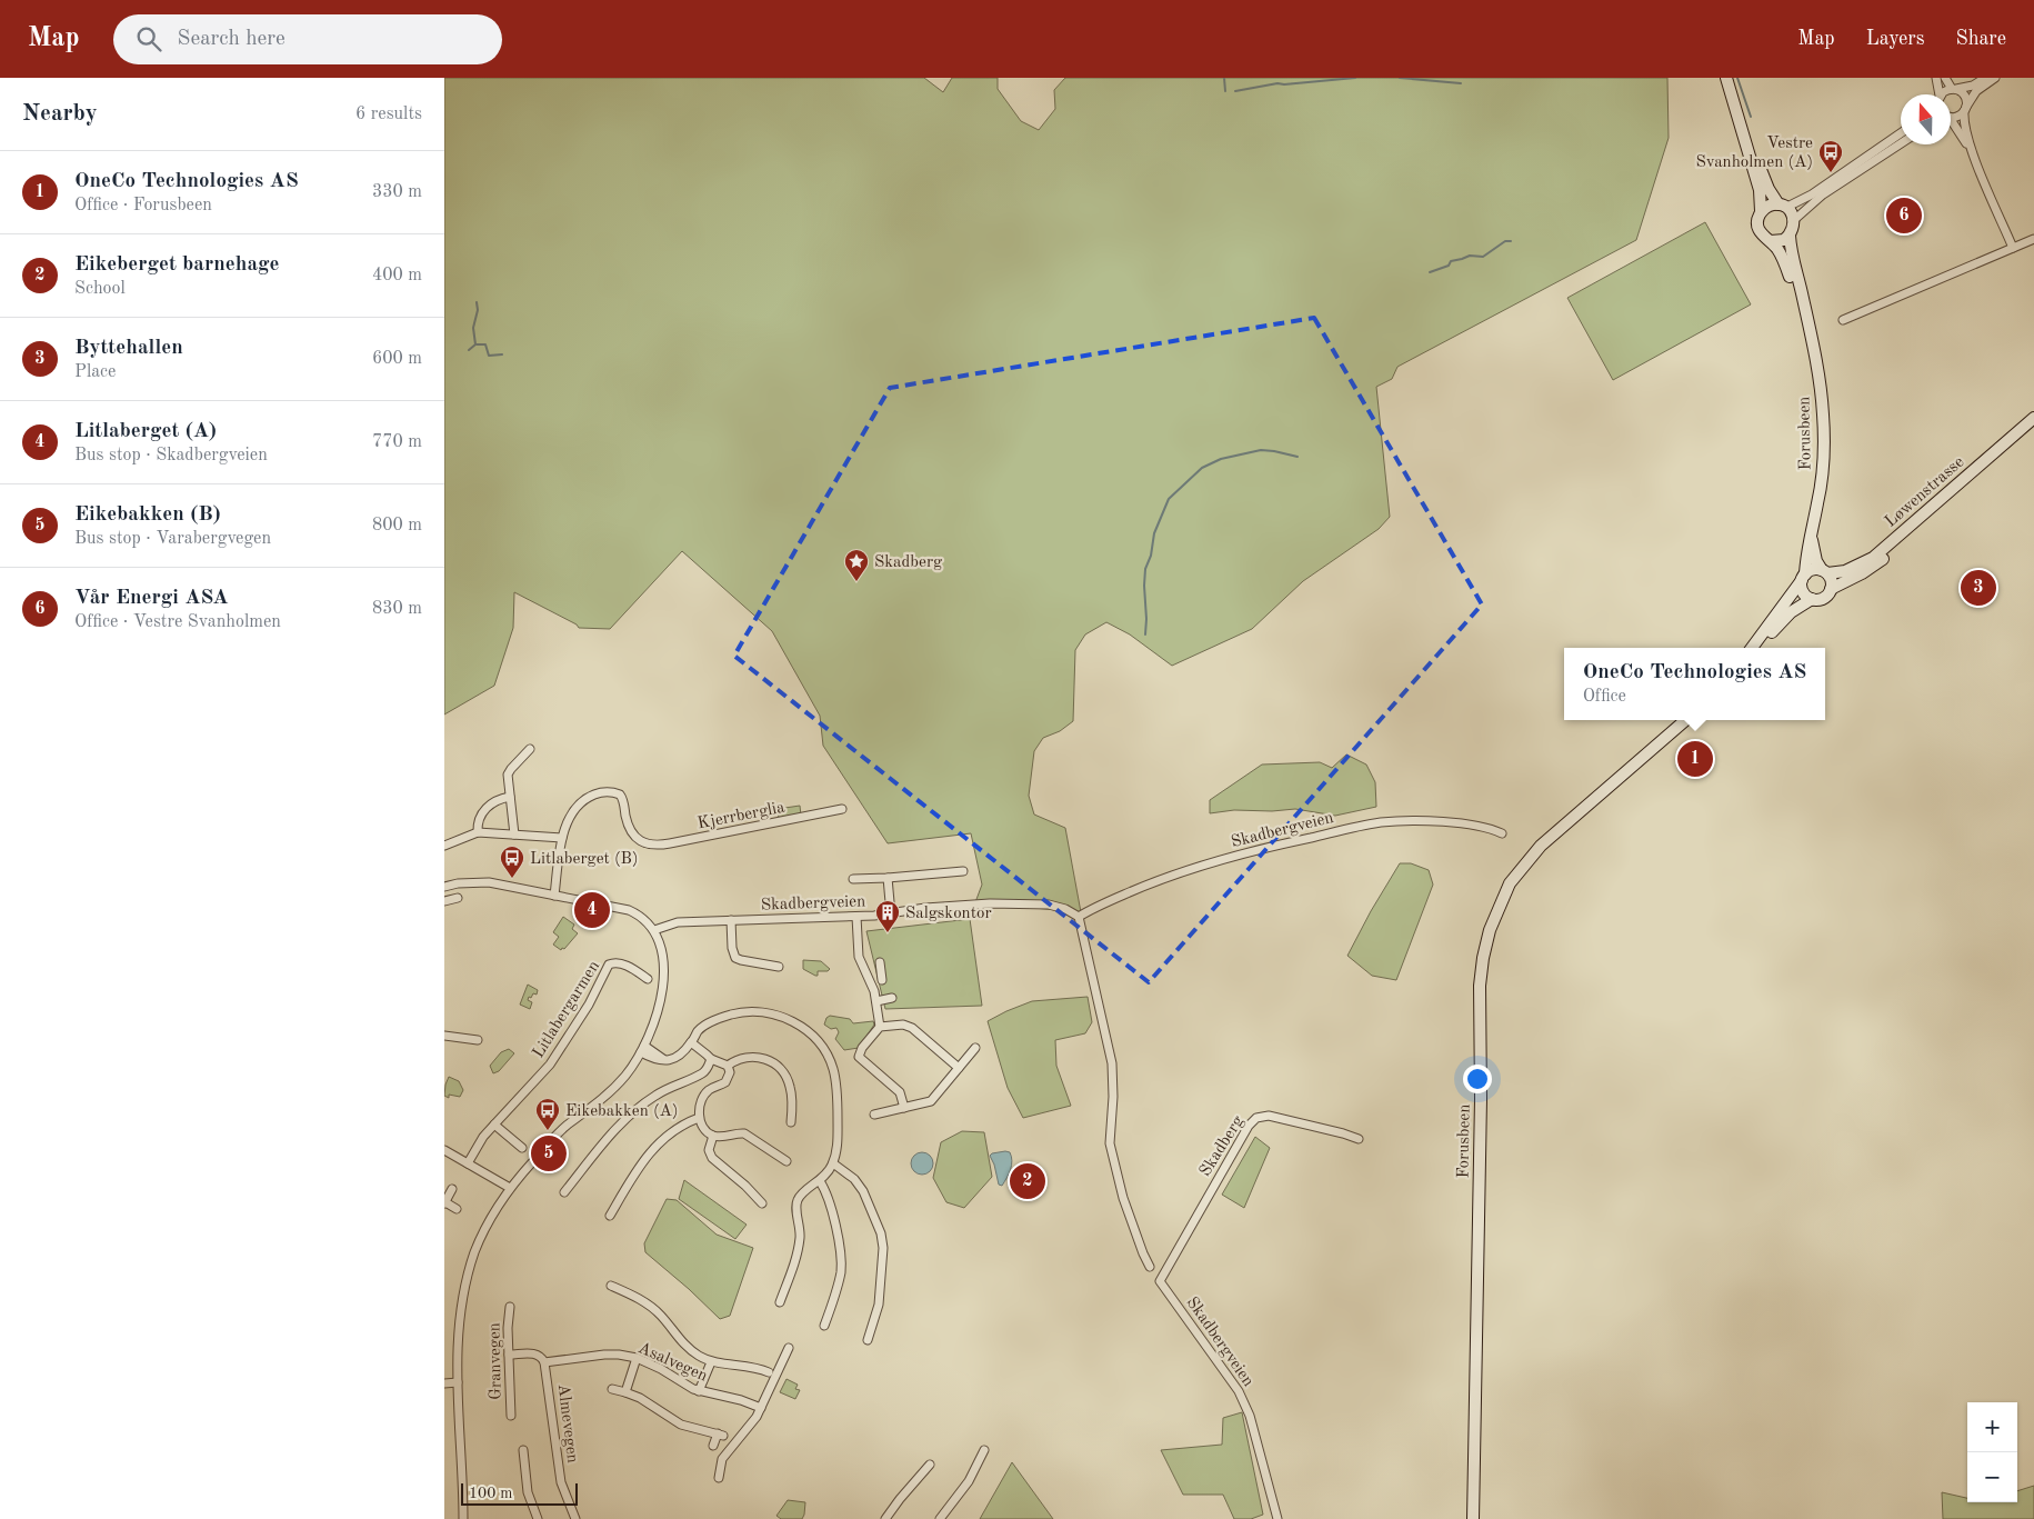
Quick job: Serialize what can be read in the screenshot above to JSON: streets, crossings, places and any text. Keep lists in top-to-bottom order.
{
  "streets": {
    "main road": ["Forusbeen", "Løwenstrasse"],
    "street": [
      "Kjerrberglia",
      "Skadbergveien",
      "Litlabergarmen",
      "Skadberg",
      "Granvegen",
      "Asalvegen",
      "Almevegen"
    ]
  },
  "crossings": [
    ["Forusbeen", "Løwenstrasse"],
    ["Skadbergveien", "Skadberg"],
    ["Granvegen", "Asalvegen"],
    ["Asalvegen", "Almevegen"]
  ],
  "places": {
    "bus stop": ["Vestre Svanholmen (A)", "Litlaberget (B)", "Eikebakken (A)"],
    "place": ["Skadberg"],
    "building": ["Salgskontor"]
  },
  "scale_bar": "100 m",
  "north": "top",
  "page": {
    "header": "Map",
    "search": "Search here",
    "nav": ["Map", "Layers", "Share"],
    "heading": ["Nearby", "6 results"],
    "list": [
      {
        "mark": "1",
        "name": "OneCo Technologies AS",
        "note": "Office · Forusbeen",
        "value": "330 m"
      },
      {
        "mark": "2",
        "name": "Eikeberget barnehage",
        "note": "School",
        "value": "400 m"
      },
      {
        "mark": "3",
        "name": "Byttehallen",
        "note": "Place",
        "value": "600 m"
      },
      {
        "mark": "4",
        "name": "Litlaberget (A)",
        "note": "Bus stop · Skadbergveien",
        "value": "770 m"
      },
      {
        "mark": "5",
        "name": "Eikebakken (B)",
        "note": "Bus stop · Varabergvegen",
        "value": "800 m"
      },
      {
        "mark": "6",
        "name": "Vår Energi ASA",
        "note": "Office · Vestre Svanholmen",
        "value": "830 m"
      }
    ],
    "pins": [
      "6",
      "3",
      "1",
      "4",
      "5",
      "2"
    ],
    "popup": ["OneCo Technologies AS", "Office"],
    "map_buttons": ["+", "−"],
    "scale": "100 m"
  }
}
